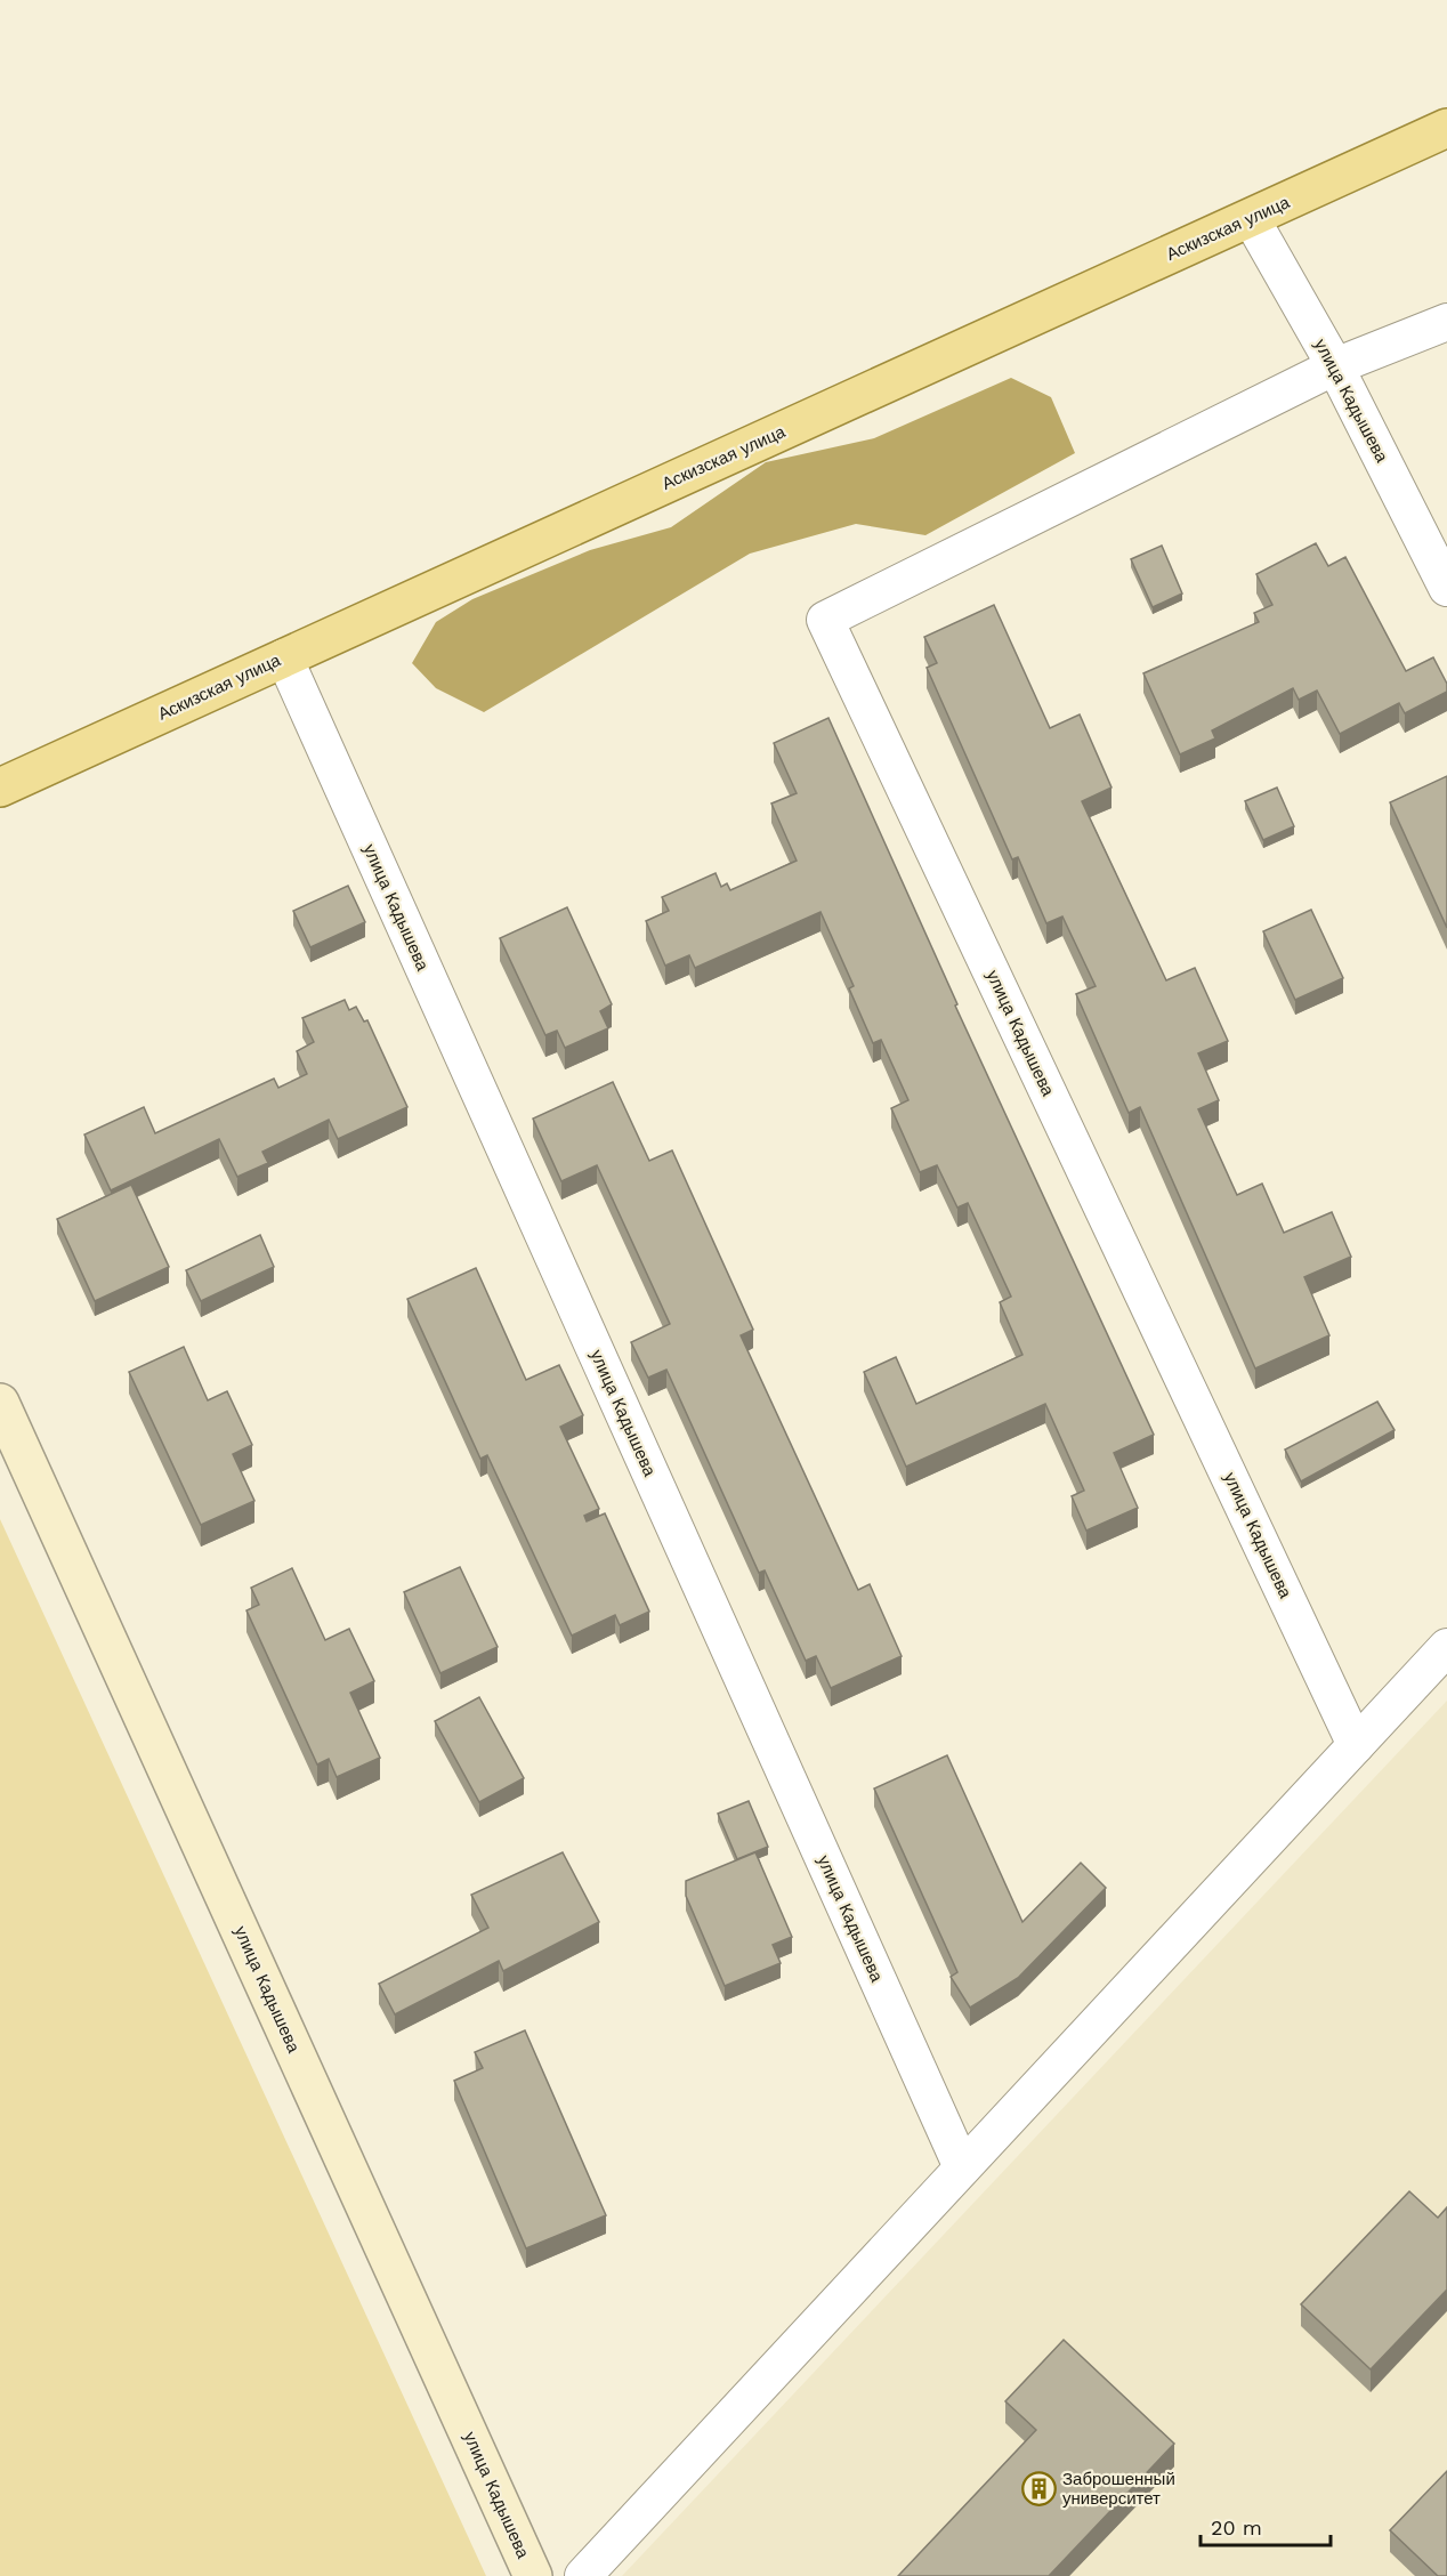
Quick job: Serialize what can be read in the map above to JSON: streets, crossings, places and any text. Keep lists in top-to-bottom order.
{
  "streets": {
    "main road": ["Аскизская улица"],
    "street": ["улица Кадышева"]
  },
  "crossings": [
    ["Аскизская улица", "улица Кадышева"]
  ],
  "places": {
    "building": ["Заброшенный университет"]
  },
  "scale_bar": "20 m"
}
